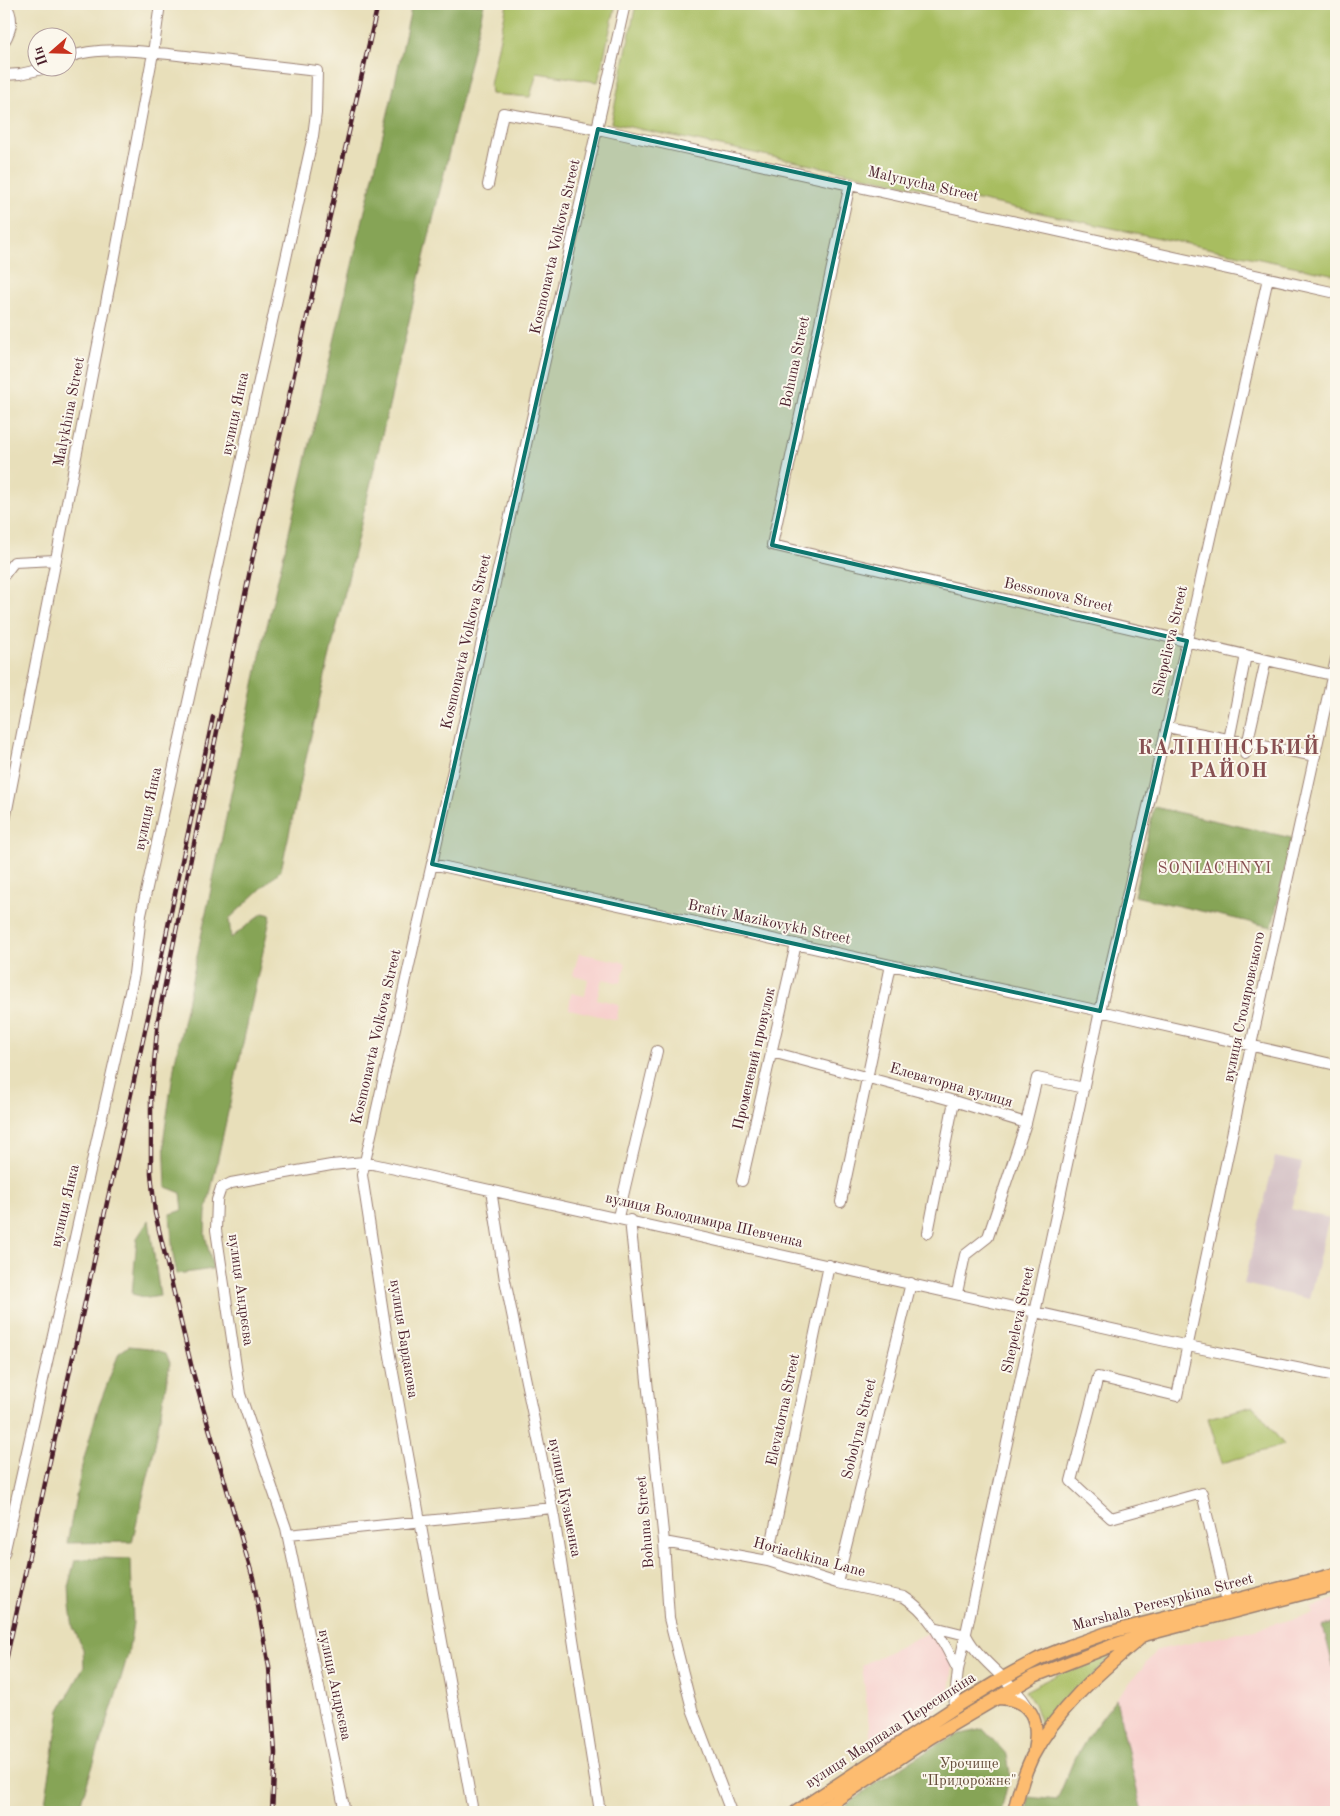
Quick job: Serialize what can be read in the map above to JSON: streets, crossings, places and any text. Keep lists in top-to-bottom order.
{
  "streets": {
    "main road": ["Marshala Peresypkina Street", "вулиця Маршала Пересипкіна"],
    "street": [
      "Malynycha Street",
      "Kosmonavta Volkova Street",
      "Bohuna Street",
      "Malykhina Street",
      "вулиця Янка",
      "Bessonova Street",
      "Shepelieva Street",
      "Brativ Mazikovykh Street",
      "вулиця Столяровського",
      "Променевий провулок",
      "Елеваторна вулиця",
      "вулиця Володимира Шевченка",
      "вулиця Андрєєва",
      "Shepeleva Street",
      "вулиця Бардакова",
      "Elevatorna Street",
      "Sobolyna Street",
      "вулиця Кузьменка",
      "Horiachkina Lane"
    ]
  },
  "crossings": [
    ["Malynycha Street", "Kosmonavta Volkova Street"],
    ["Malynycha Street", "Bohuna Street"],
    ["Malynycha Street", "Shepelieva Street"],
    ["Kosmonavta Volkova Street", "Brativ Mazikovykh Street"],
    ["Kosmonavta Volkova Street", "вулиця Володимира Шевченка"],
    ["Kosmonavta Volkova Street", "вулиця Андрєєва"],
    ["Kosmonavta Volkova Street", "вулиця Бардакова"],
    ["Bohuna Street", "Bessonova Street"],
    ["Bohuna Street", "вулиця Володимира Шевченка"],
    ["Bohuna Street", "Horiachkina Lane"],
    ["Malykhina Street", "вулиця Янка"],
    ["Bessonova Street", "Shepelieva Street"],
    ["Bessonova Street", "вулиця Столяровського"],
    ["Shepelieva Street", "Brativ Mazikovykh Street"],
    ["Shepelieva Street", "Shepeleva Street"],
    ["Brativ Mazikovykh Street", "вулиця Столяровського"],
    ["Brativ Mazikovykh Street", "Променевий провулок"],
    ["Brativ Mazikovykh Street", "Елеваторна вулиця"],
    ["Brativ Mazikovykh Street", "Shepeleva Street"],
    ["вулиця Столяровського", "вулиця Володимира Шевченка"],
    ["вулиця Столяровського", "Marshala Peresypkina Street"],
    ["Променевий провулок", "Елеваторна вулиця"],
    ["вулиця Володимира Шевченка", "вулиця Андрєєва"],
    ["вулиця Володимира Шевченка", "Shepeleva Street"],
    ["вулиця Володимира Шевченка", "вулиця Бардакова"],
    ["вулиця Володимира Шевченка", "Elevatorna Street"],
    ["вулиця Володимира Шевченка", "Sobolyna Street"],
    ["вулиця Володимира Шевченка", "вулиця Кузьменка"],
    ["вулиця Андрєєва", "вулиця Бардакова"],
    ["Shepeleva Street", "Horiachkina Lane"],
    ["Shepeleva Street", "вулиця Маршала Пересипкіна"],
    ["Elevatorna Street", "Horiachkina Lane"],
    ["Sobolyna Street", "Horiachkina Lane"],
    ["Marshala Peresypkina Street", "вулиця Маршала Пересипкіна"]
  ],
  "districts": ["КАЛІНІНСЬКИЙ РАЙОН", "SONIACHNYI"],
  "parks": ["Урочище \"Придорожнє\""],
  "north": "left"
}
